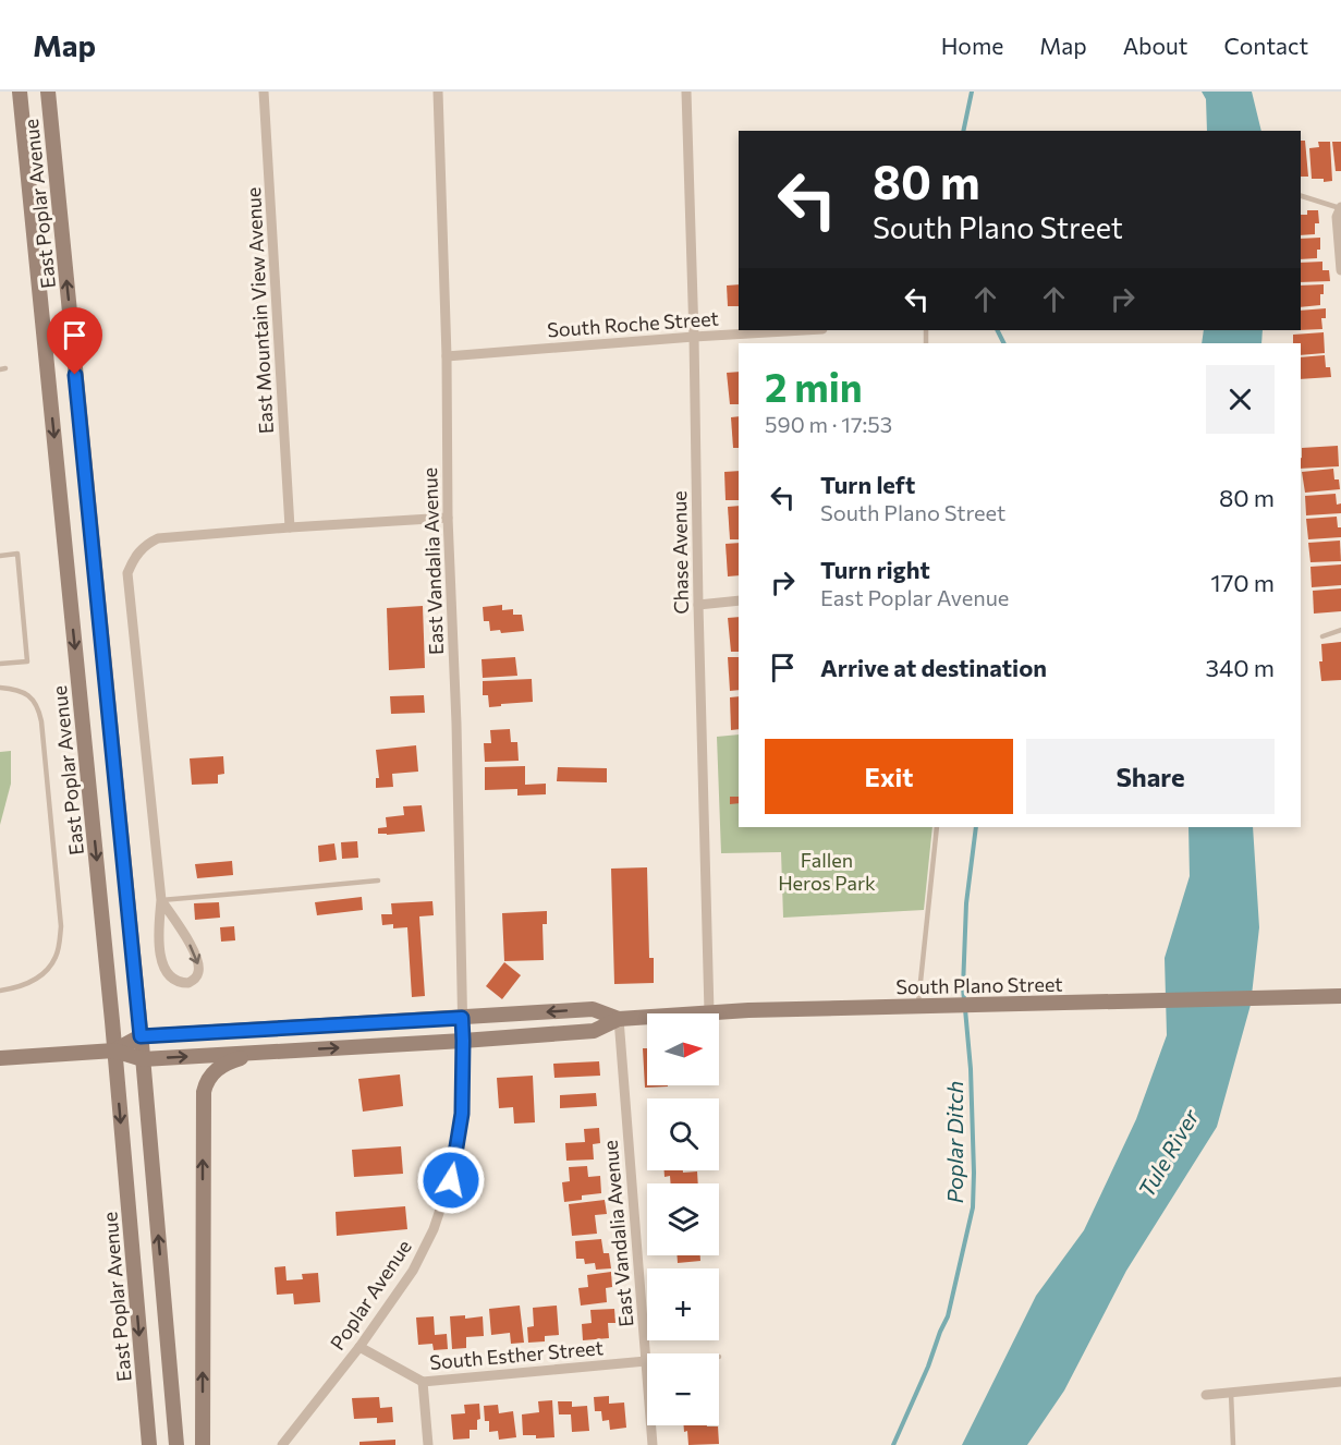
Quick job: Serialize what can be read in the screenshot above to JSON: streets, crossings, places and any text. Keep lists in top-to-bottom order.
{
  "streets": {
    "main road": ["East Poplar Avenue", "South Plano Street"],
    "street": [
      "East Mountain View Avenue",
      "South Roche Street",
      "Chase Avenue",
      "East Vandalia Avenue",
      "Poplar Avenue",
      "South Esther Street"
    ]
  },
  "crossings": [
    ["East Poplar Avenue", "South Plano Street"],
    ["South Roche Street", "Chase Avenue"],
    ["South Roche Street", "East Vandalia Avenue"],
    ["Chase Avenue", "South Plano Street"],
    ["East Vandalia Avenue", "South Plano Street"],
    ["East Vandalia Avenue", "Poplar Avenue"],
    ["East Vandalia Avenue", "South Esther Street"],
    ["South Plano Street", "Poplar Avenue"],
    ["Poplar Avenue", "South Esther Street"]
  ],
  "water": ["Poplar Ditch", "Tule River"],
  "parks": ["Fallen Heros Park"],
  "north": "right",
  "page": {
    "header": "Map",
    "nav": [
      "Home",
      "Map",
      "About",
      "Contact"
    ],
    "turn": ["80 m", "South Plano Street"],
    "heading": ["2 min", "590 m · 17:53"],
    "list": [
      {
        "name": "Turn left",
        "note": "South Plano Street",
        "value": "80 m"
      },
      {
        "name": "Turn right",
        "note": "East Poplar Avenue",
        "value": "170 m"
      },
      {
        "name": "Arrive at destination",
        "value": "340 m"
      }
    ],
    "buttons": ["Exit", "Share"],
    "map_buttons": ["+", "−"]
  }
}
